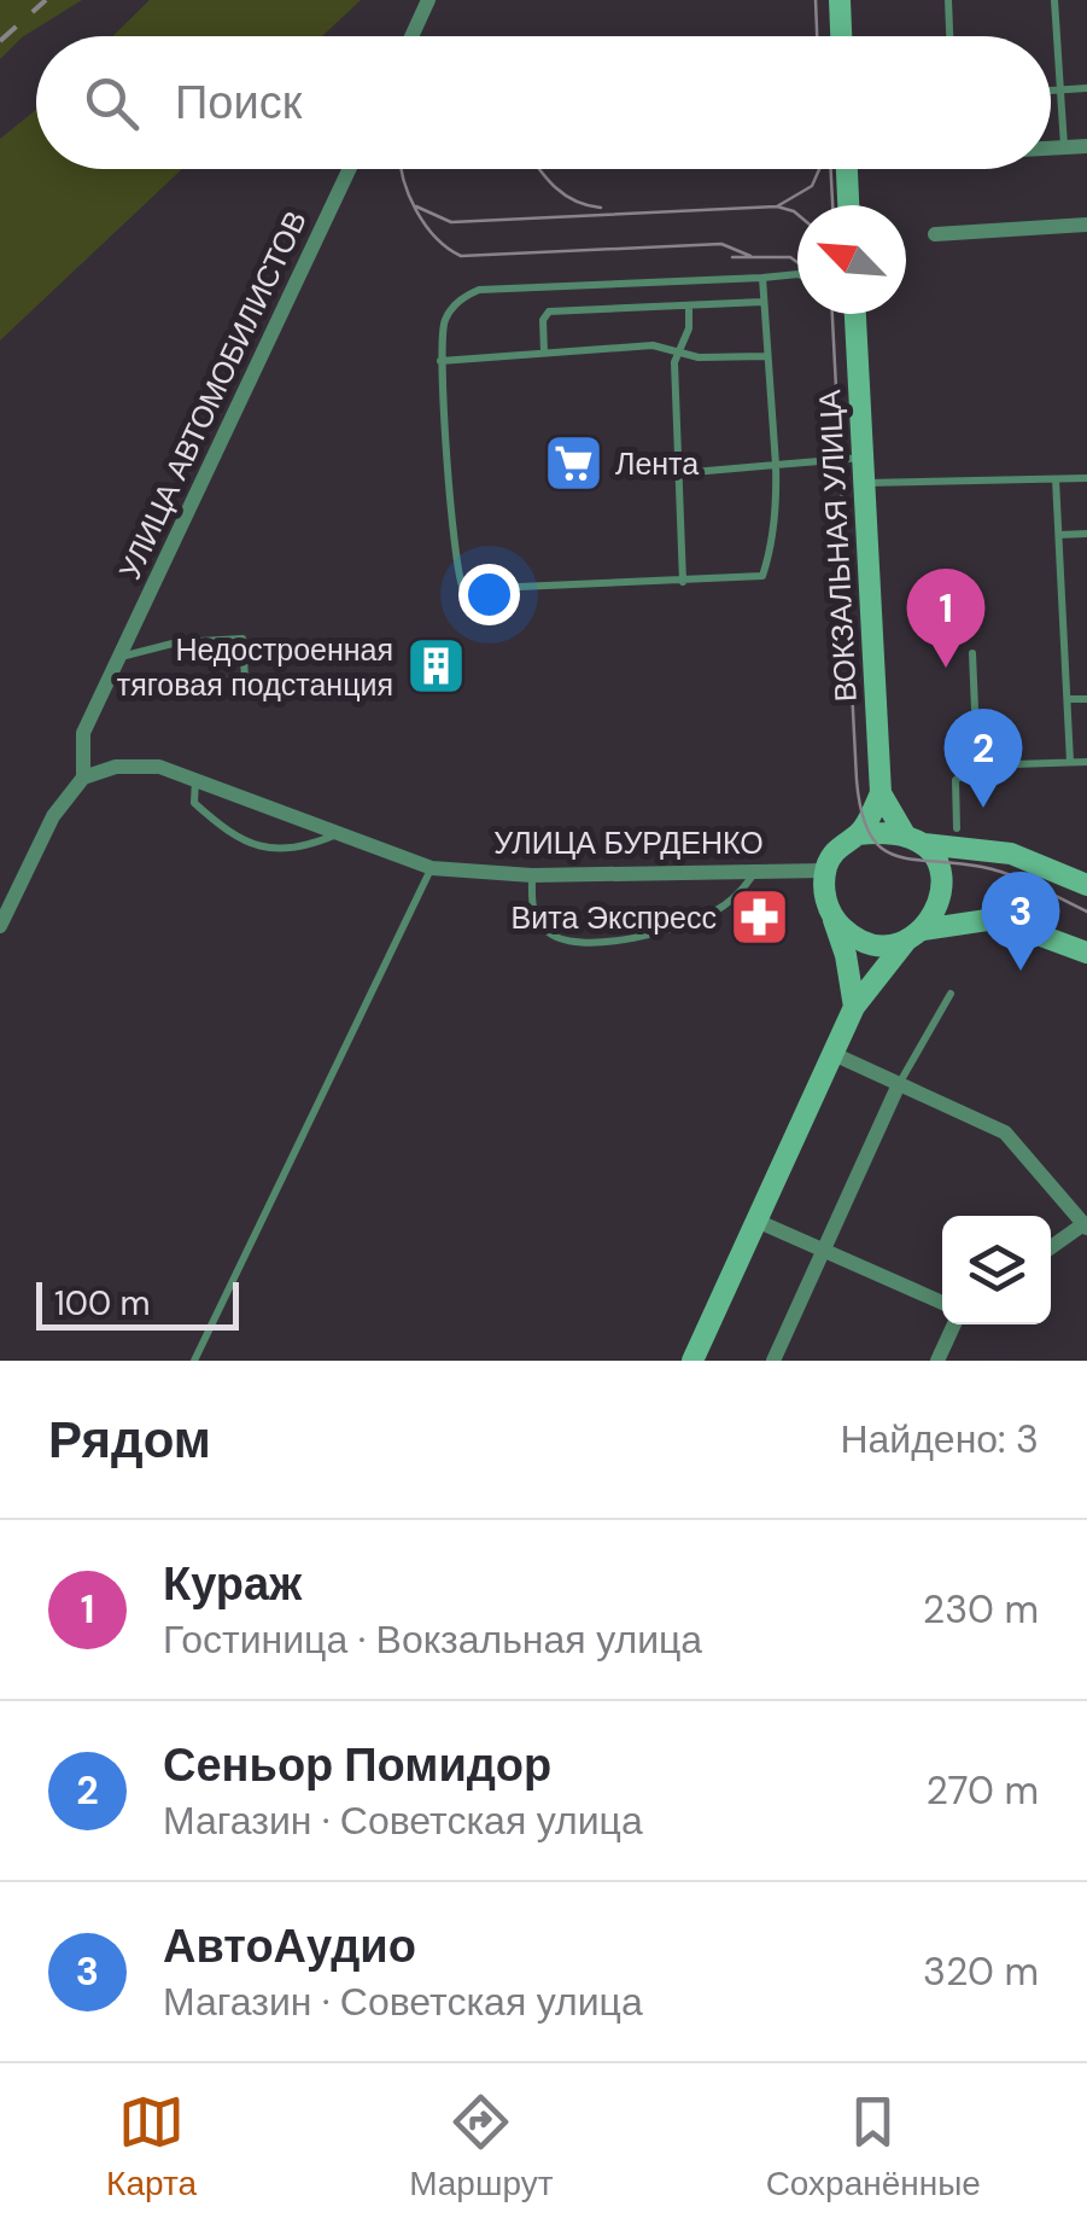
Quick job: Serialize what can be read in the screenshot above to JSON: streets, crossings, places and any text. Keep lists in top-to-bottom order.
{
  "streets": {
    "main road": ["ВОКЗАЛЬНАЯ УЛИЦА"],
    "street": ["УЛИЦА АВТОМОБИЛИСТОВ", "УЛИЦА БУРДЕНКО"]
  },
  "crossings": [
    ["УЛИЦА АВТОМОБИЛИСТОВ", "УЛИЦА БУРДЕНКО"],
    ["ВОКЗАЛЬНАЯ УЛИЦА", "УЛИЦА БУРДЕНКО"]
  ],
  "places": {
    "supermarket": ["Лента"],
    "building": ["Недостроенная тяговая подстанция"],
    "pharmacy": ["Вита Экспресс"]
  },
  "scale_bar": "100 m",
  "north": "top left",
  "page": {
    "search": "Поиск",
    "pins": ["1", "2", "3"],
    "scale": "100 m",
    "heading": ["Рядом", "Найдено: 3"],
    "list": [
      {
        "mark": "1",
        "name": "Кураж",
        "note": "Гостиница · Вокзальная улица",
        "value": "230 m"
      },
      {
        "mark": "2",
        "name": "Сеньор Помидор",
        "note": "Магазин · Советская улица",
        "value": "270 m"
      },
      {
        "mark": "3",
        "name": "АвтоАудио",
        "note": "Магазин · Советская улица",
        "value": "320 m"
      }
    ],
    "nav": ["Карта", "Маршрут", "Сохранённые"]
  }
}
